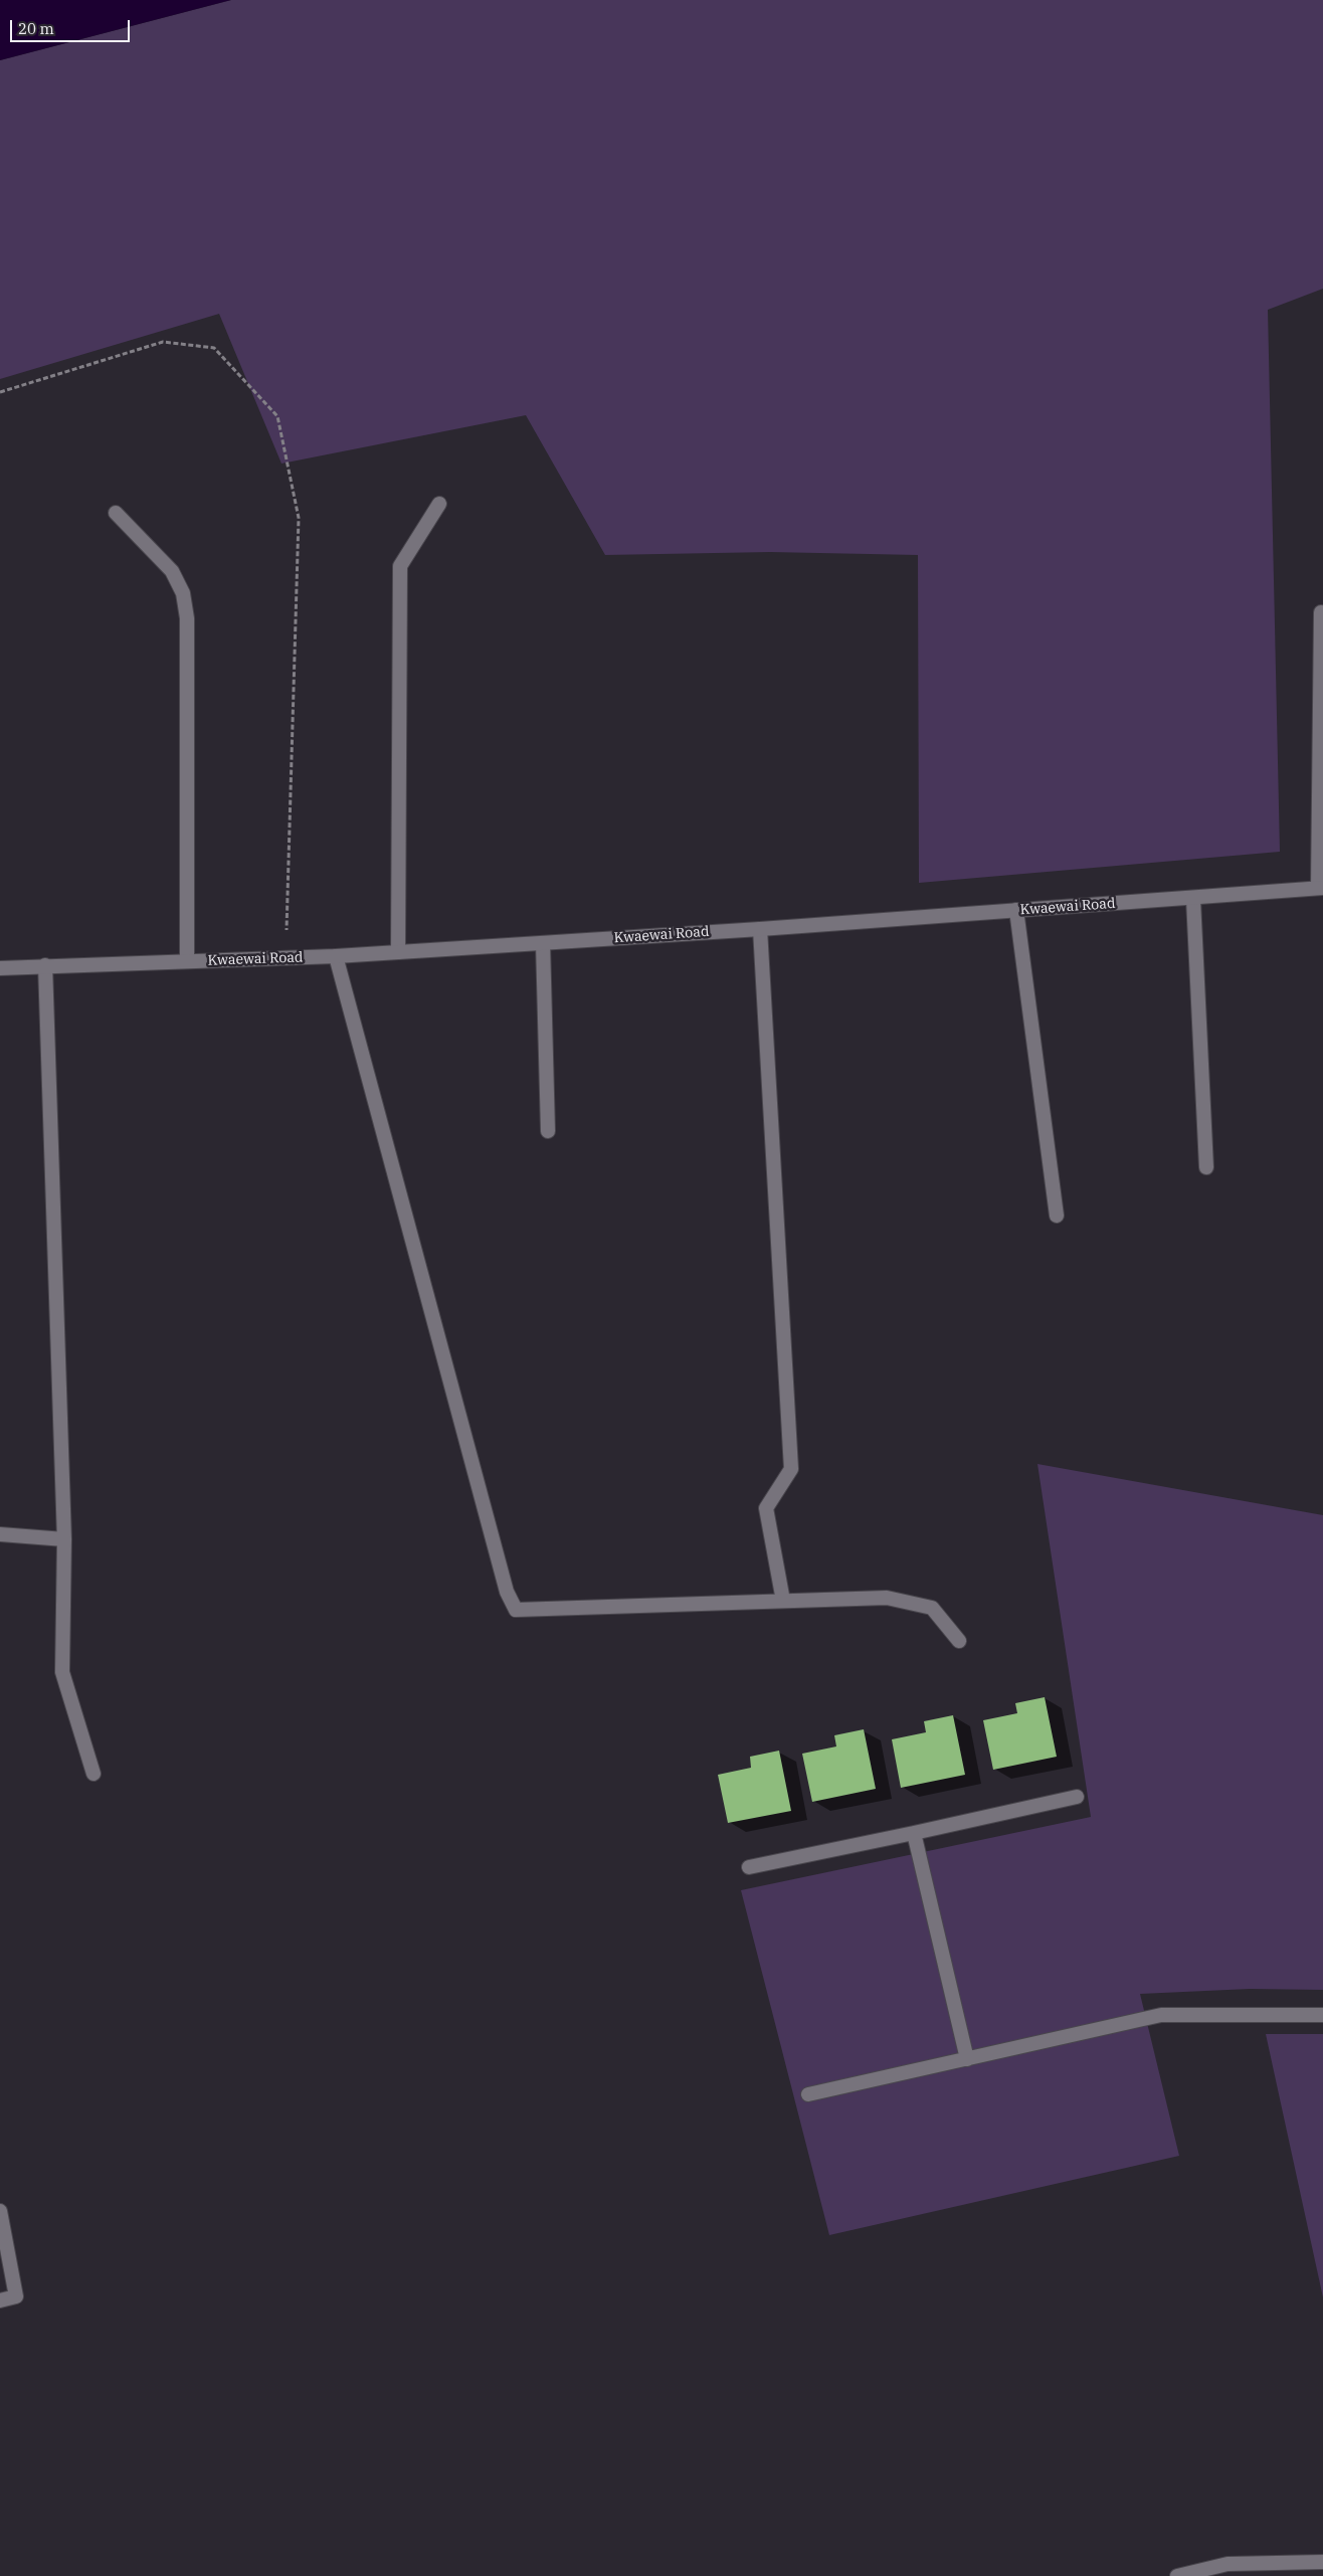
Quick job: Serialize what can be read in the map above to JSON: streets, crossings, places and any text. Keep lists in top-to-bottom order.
{
  "streets": {
    "street": ["Kwaewai Road"]
  },
  "scale_bar": "20 m"
}
